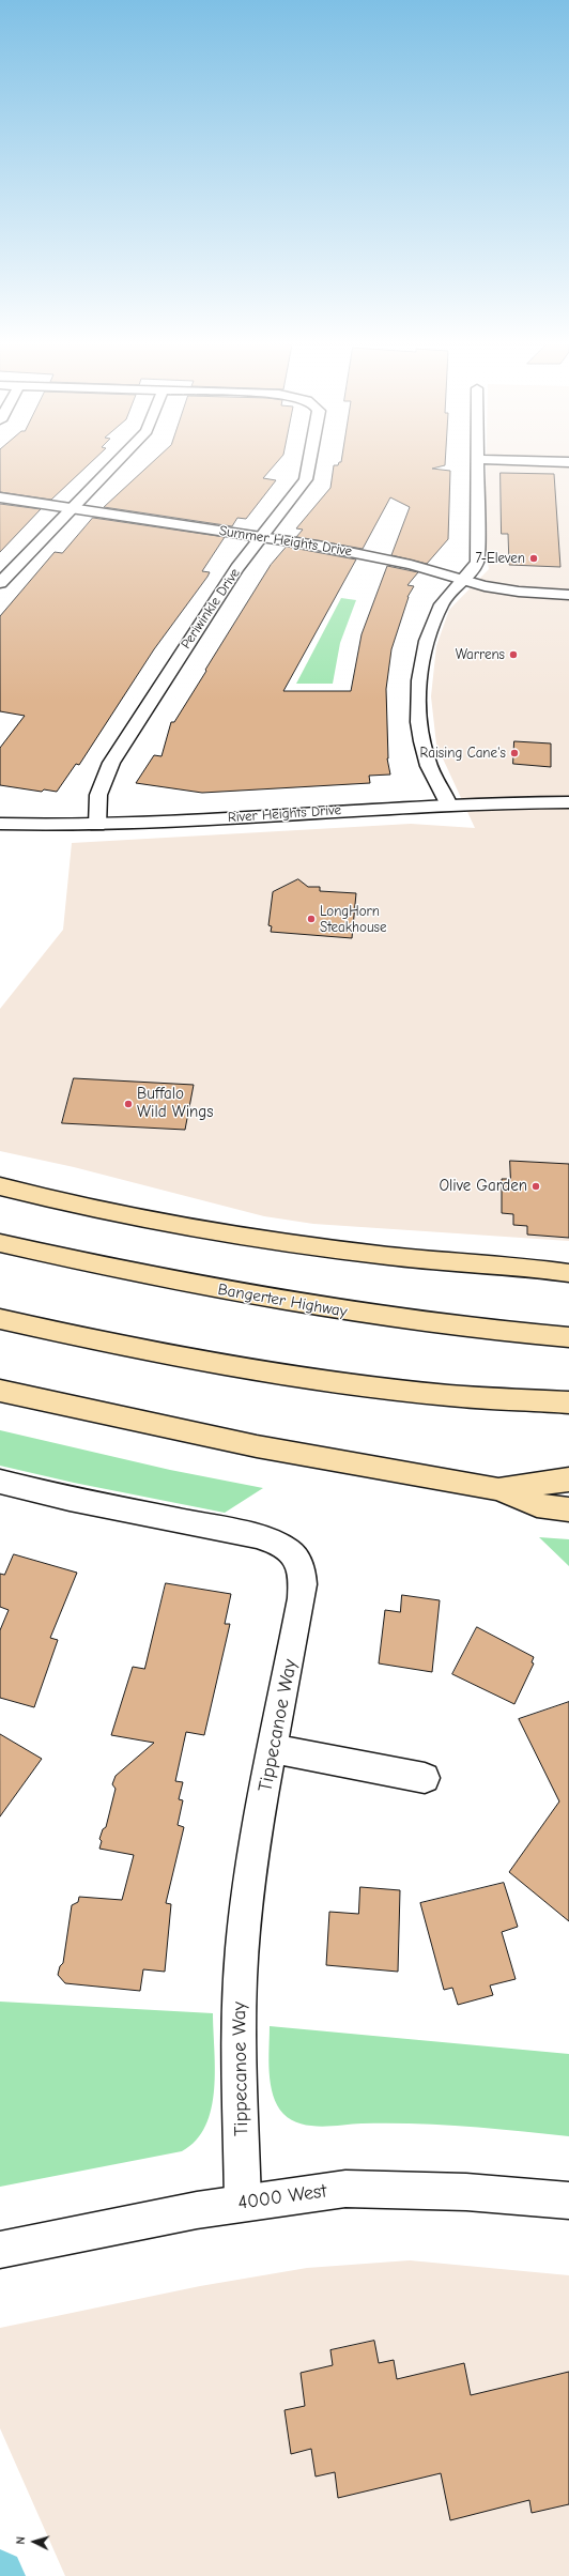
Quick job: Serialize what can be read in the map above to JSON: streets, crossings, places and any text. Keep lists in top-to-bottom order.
{
  "streets": {
    "highway": ["Bangerter Highway"],
    "street": [
      "Summer Heights Drive",
      "Periwinkle Drive",
      "River Heights Drive",
      "Tippecanoe Way",
      "4000 West"
    ]
  },
  "crossings": [
    ["Summer Heights Drive", "Periwinkle Drive"],
    ["Periwinkle Drive", "River Heights Drive"],
    ["Tippecanoe Way", "4000 West"]
  ],
  "places": [
    "7-Eleven",
    "Warrens",
    "Raising Cane's",
    "LongHorn Steakhouse",
    "Buffalo Wild Wings",
    "Olive Garden"
  ],
  "north": "left"
}
